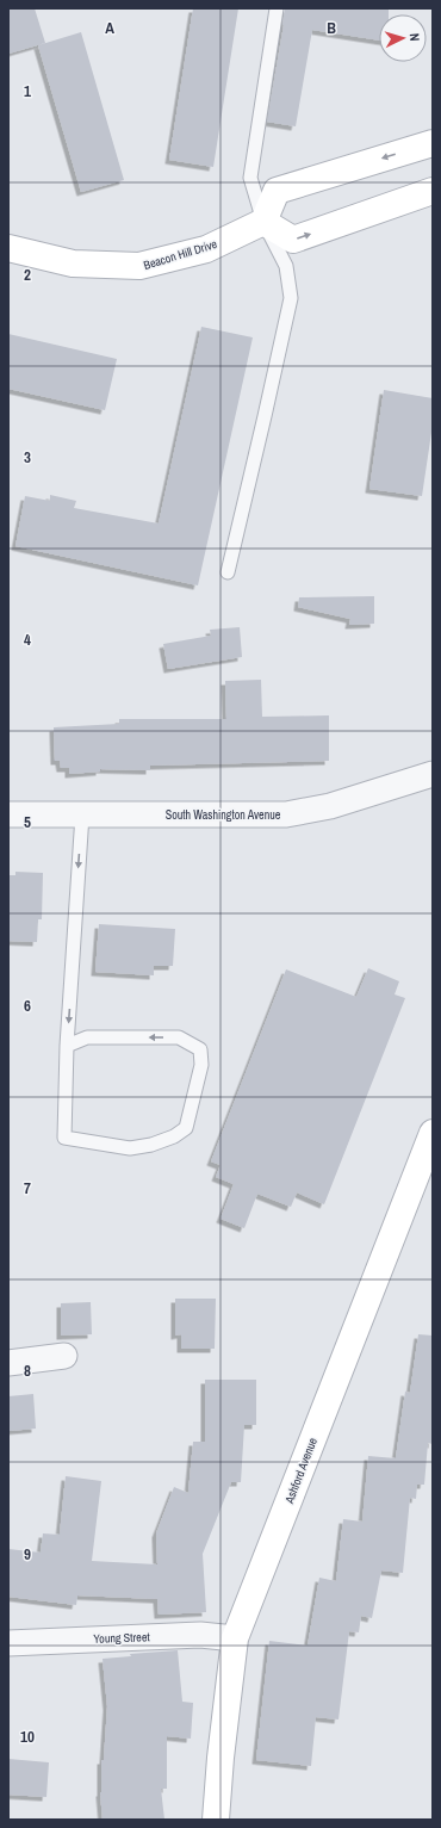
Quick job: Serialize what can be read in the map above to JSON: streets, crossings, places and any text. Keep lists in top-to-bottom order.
{
  "streets": {
    "main road": ["Beacon Hill Drive", "Ashford Avenue"],
    "street": ["South Washington Avenue", "Young Street"]
  },
  "crossings": [
    ["Ashford Avenue", "Young Street"]
  ],
  "north": "right",
  "grid": {
    "columns": ["A", "B"],
    "rows": [
      "1",
      "2",
      "3",
      "4",
      "5",
      "6",
      "7",
      "8",
      "9",
      "10"
    ]
  }
}
